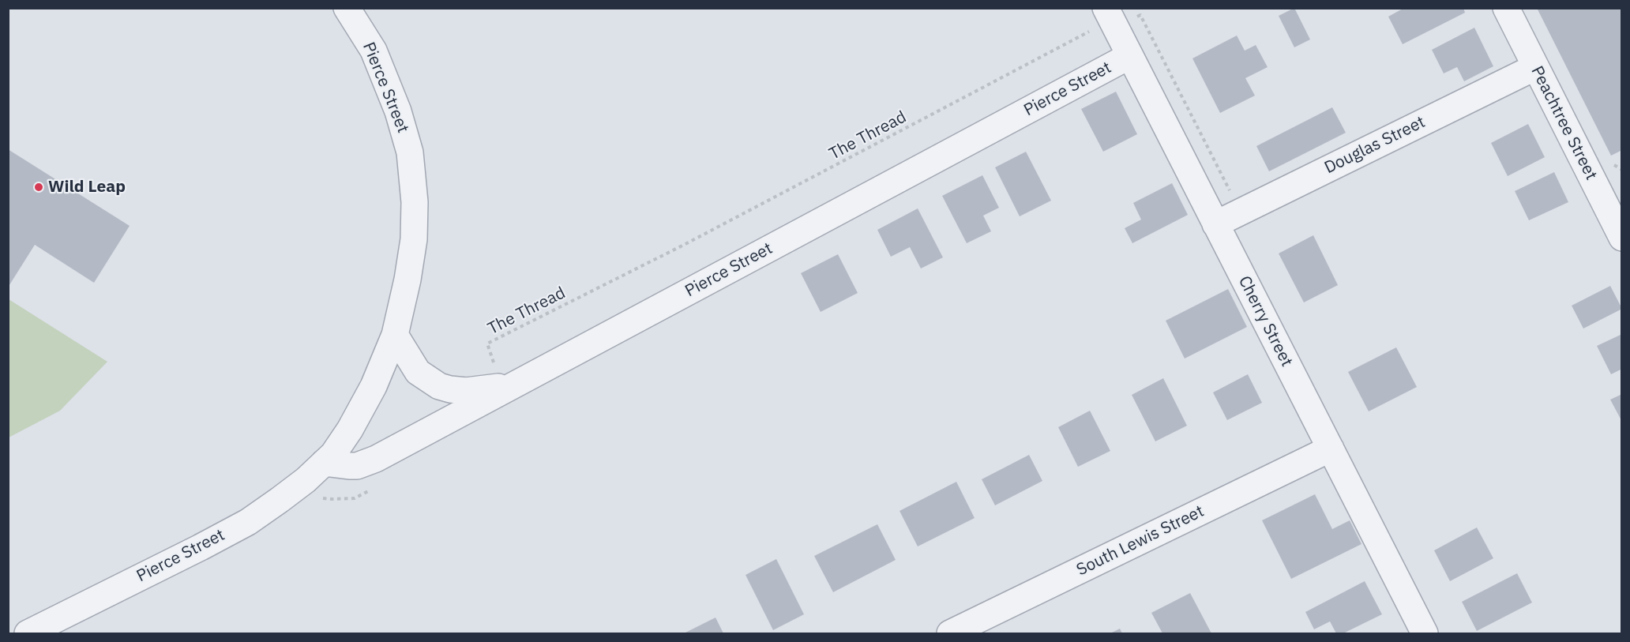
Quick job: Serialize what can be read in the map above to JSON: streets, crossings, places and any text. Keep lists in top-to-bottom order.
{
  "streets": {
    "street": [
      "Pierce Street",
      "Peachtree Street",
      "Douglas Street",
      "Cherry Street",
      "South Lewis Street"
    ],
    "path": ["The Thread"]
  },
  "crossings": [
    ["Pierce Street", "The Thread"],
    ["Pierce Street", "Cherry Street"],
    ["Peachtree Street", "Douglas Street"],
    ["The Thread", "Douglas Street"],
    ["The Thread", "Cherry Street"],
    ["Douglas Street", "Cherry Street"],
    ["Cherry Street", "South Lewis Street"]
  ],
  "places": ["Wild Leap"]
}
